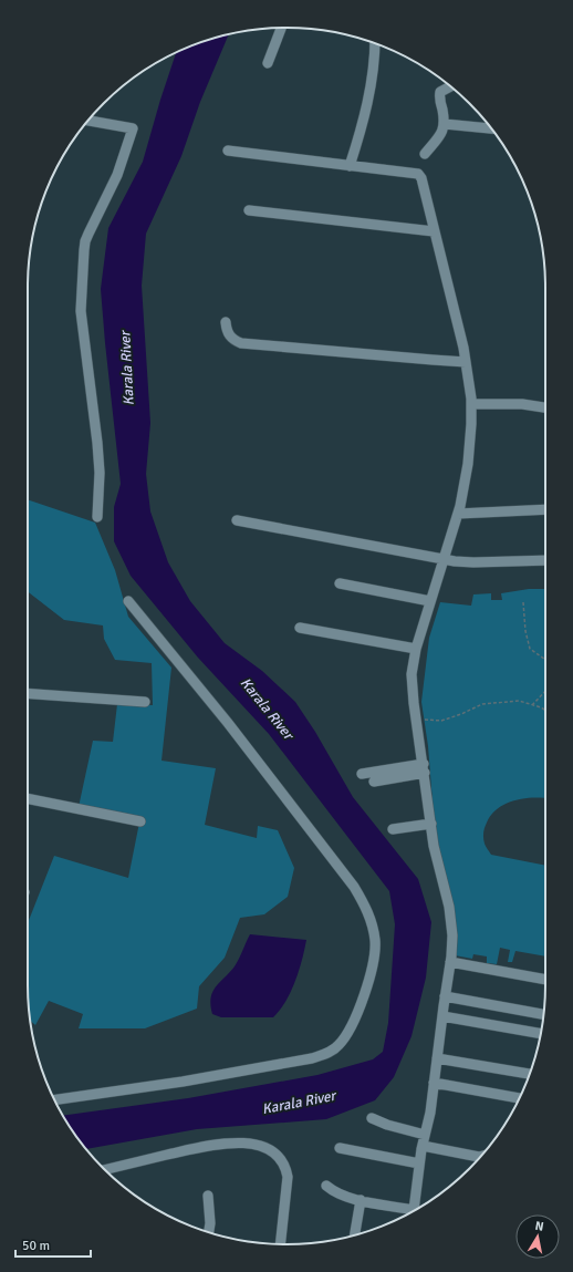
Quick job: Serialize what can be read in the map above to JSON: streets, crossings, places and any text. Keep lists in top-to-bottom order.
{
  "water": ["Karala River"],
  "scale_bar": "50 m",
  "north": "top"
}
